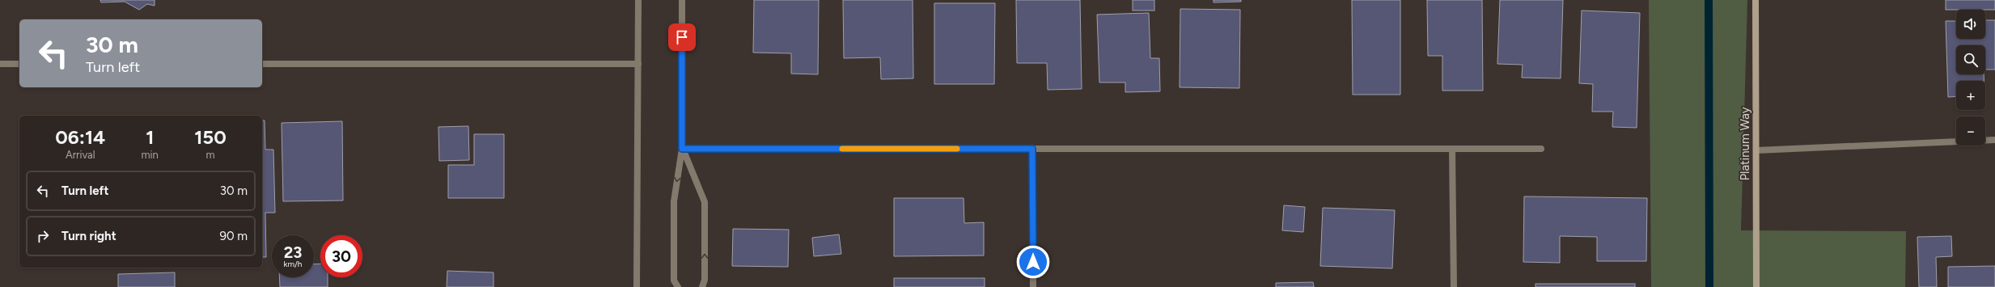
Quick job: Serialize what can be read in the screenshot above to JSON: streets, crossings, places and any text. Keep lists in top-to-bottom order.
{
  "streets": {
    "street": ["Platinum Way"]
  },
  "page": {
    "map_buttons": ["+", "−"],
    "turn": ["30 m", "Turn left"],
    "eta": [
      "06:14",
      "Arrival",
      "1",
      "min",
      "150",
      "m"
    ],
    "list": [
      {
        "name": "Turn left",
        "value": "30 m"
      },
      {
        "name": "Turn right",
        "value": "90 m"
      }
    ],
    "speed": "23 km/h",
    "limit": "30"
  }
}
